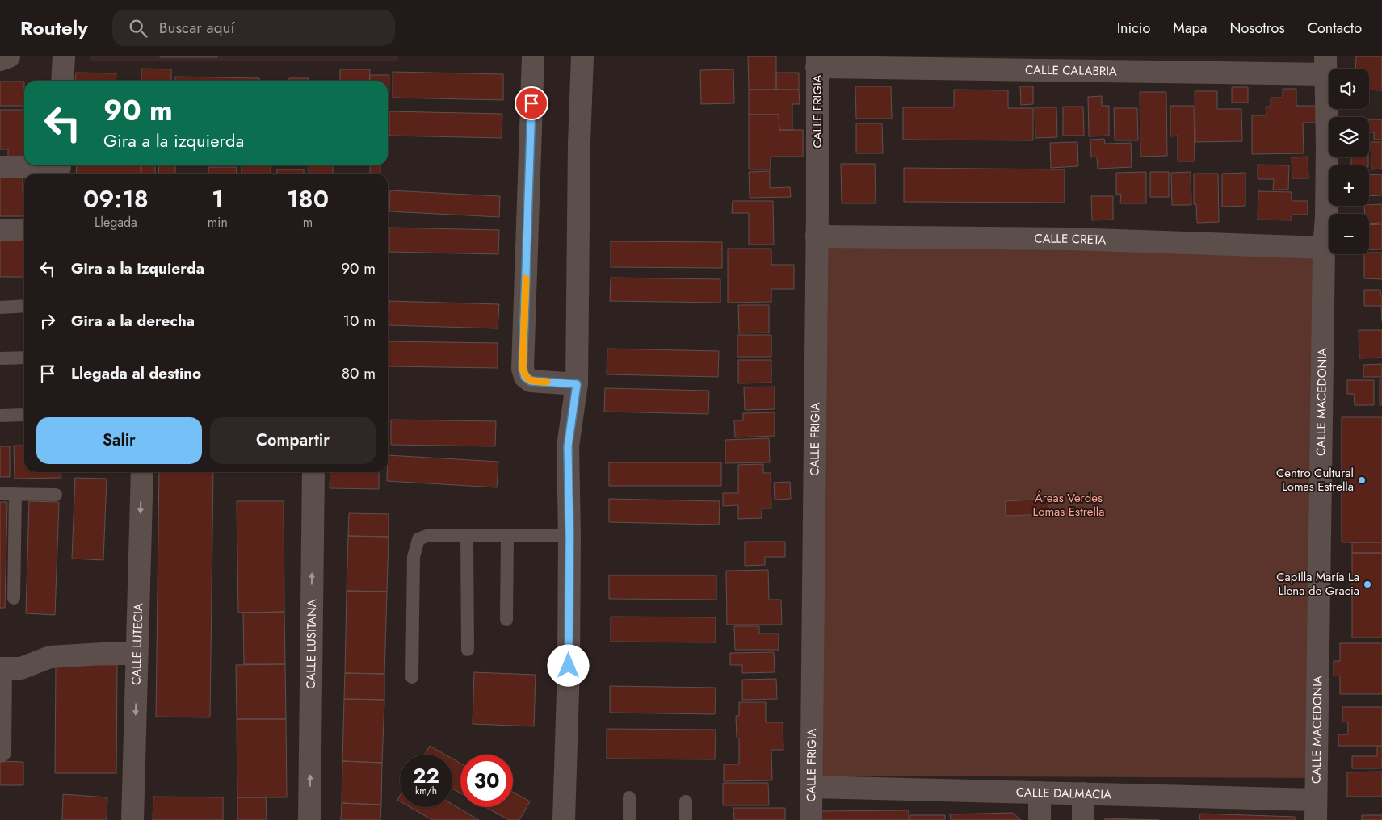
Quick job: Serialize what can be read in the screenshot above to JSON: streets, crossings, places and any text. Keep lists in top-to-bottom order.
{
  "streets": {
    "street": [
      "CALLE CALABRIA",
      "CALLE FRIGIA",
      "CALLE CRETA",
      "CALLE MACEDONIA",
      "CALLE LUTECIA",
      "CALLE LUSITANA",
      "CALLE DALMACIA"
    ]
  },
  "crossings": [
    ["CALLE CALABRIA", "CALLE FRIGIA"],
    ["CALLE CALABRIA", "CALLE MACEDONIA"],
    ["CALLE FRIGIA", "CALLE CRETA"],
    ["CALLE FRIGIA", "CALLE DALMACIA"],
    ["CALLE CRETA", "CALLE MACEDONIA"],
    ["CALLE MACEDONIA", "CALLE DALMACIA"]
  ],
  "one_way": ["CALLE LUTECIA", "CALLE LUSITANA"],
  "parks": ["Áreas Verdes Lomas Estrella"],
  "places": ["Centro Cultural Lomas Estrella", "Capilla María La Llena de Gracia"],
  "page": {
    "header": "Routely",
    "search": "Buscar aquí",
    "nav": [
      "Inicio",
      "Mapa",
      "Nosotros",
      "Contacto"
    ],
    "map_buttons": ["+", "−"],
    "turn": ["90 m", "Gira a la izquierda"],
    "eta": [
      "09:18",
      "Llegada",
      "1",
      "min",
      "180",
      "m"
    ],
    "list": [
      {
        "name": "Gira a la izquierda",
        "value": "90 m"
      },
      {
        "name": "Gira a la derecha",
        "value": "10 m"
      },
      {
        "name": "Llegada al destino",
        "value": "80 m"
      }
    ],
    "buttons": ["Salir", "Compartir"],
    "speed": "22 km/h",
    "limit": "30"
  }
}
